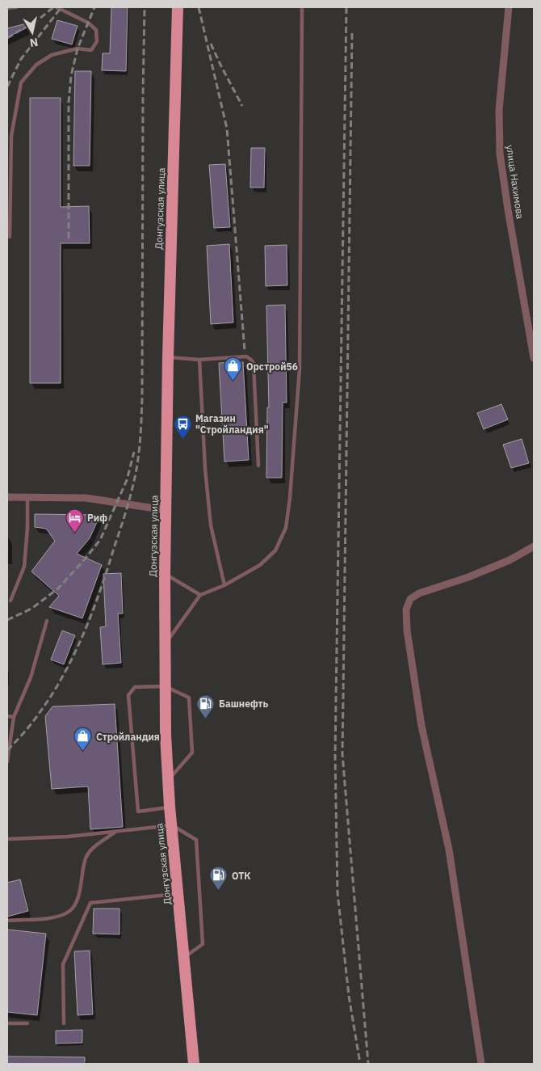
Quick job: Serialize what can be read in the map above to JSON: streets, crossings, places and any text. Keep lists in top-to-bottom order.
{
  "streets": {
    "highway": ["Донгузская улица"],
    "street": ["улица Нахимова"]
  },
  "places": {
    "shop": ["Орстрой56", "Стройландия"],
    "bus stop": ["Магазин \"Стройландия\""],
    "hotel": ["Риф"],
    "fuel station": ["Башнефть", "ОТК"]
  },
  "north": "bottom"
}
